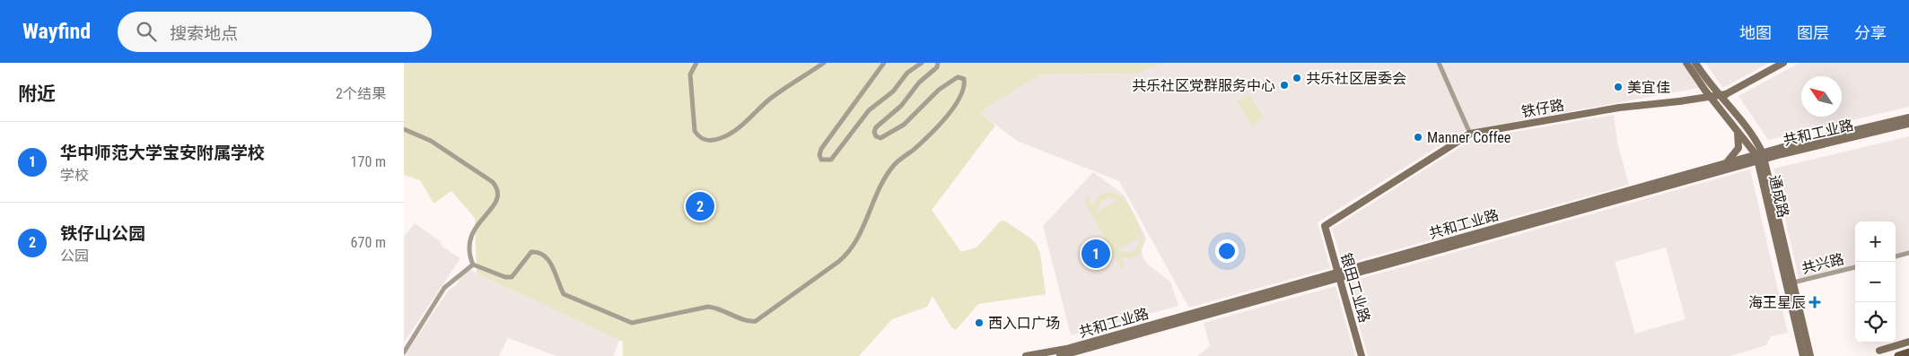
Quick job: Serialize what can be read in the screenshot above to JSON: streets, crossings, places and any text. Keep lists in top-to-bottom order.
{
  "streets": {
    "street": [
      "铁仔路",
      "共和工业路",
      "通成路",
      "共兴路",
      "银田工业路"
    ]
  },
  "crossings": [
    ["铁仔路", "银田工业路"],
    ["共和工业路", "通成路"],
    ["共和工业路", "银田工业路"],
    ["通成路", "共兴路"]
  ],
  "places": {
    "other": [
      "共乐社区居委会",
      "共乐社区党群服务中心",
      "美宜佳",
      "Manner Coffee",
      "西入口广场"
    ],
    "health": ["海王星辰"]
  },
  "north": "top left",
  "page": {
    "header": "Wayfind",
    "search": "搜索地点",
    "nav": ["地图", "图层", "分享"],
    "heading": ["附近", "2个结果"],
    "list": [
      {
        "mark": "1",
        "name": "华中师范大学宝安附属学校",
        "note": "学校",
        "value": "170 m"
      },
      {
        "mark": "2",
        "name": "铁仔山公园",
        "note": "公园",
        "value": "670 m"
      }
    ],
    "pins": ["2", "1"],
    "map_buttons": ["+", "−"]
  }
}
